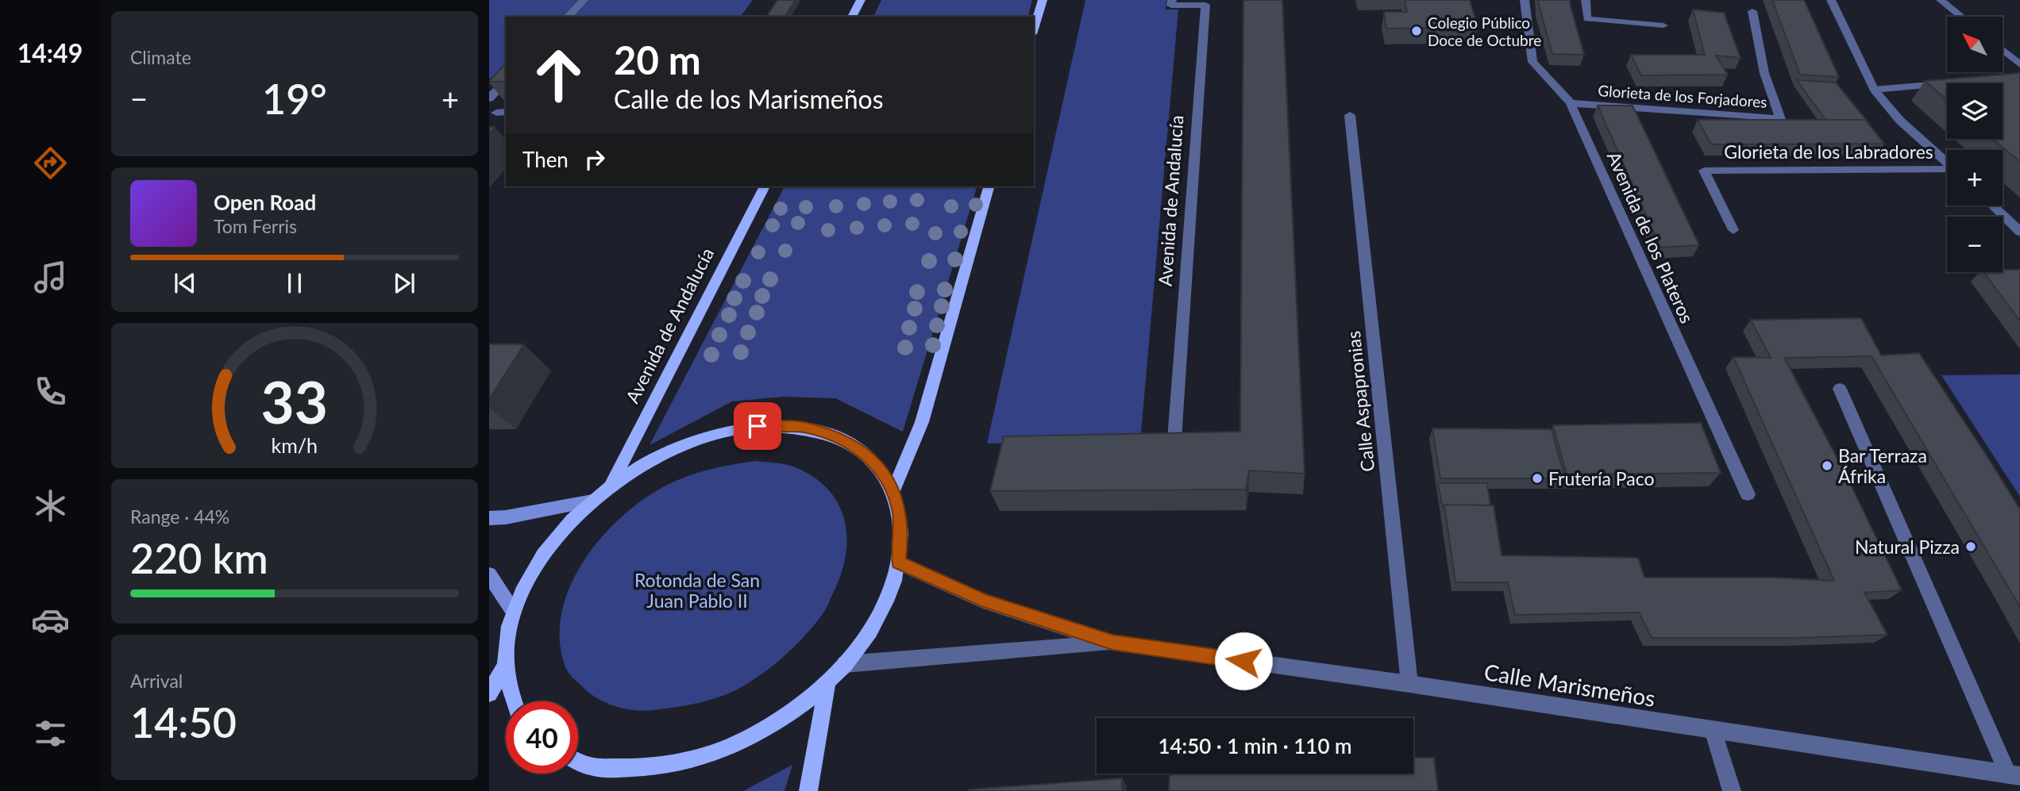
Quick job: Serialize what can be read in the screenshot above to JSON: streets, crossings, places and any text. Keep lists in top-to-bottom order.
{
  "streets": {
    "main road": ["Avenida de Andalucía"],
    "street": [
      "Glorieta de los Forjadores",
      "Glorieta de los Labradores",
      "Avenida de los Plateros",
      "Calle Aspapronias",
      "Calle Marismeños"
    ]
  },
  "crossings": [
    ["Glorieta de los Forjadores", "Avenida de los Plateros"],
    ["Calle Aspapronias", "Calle Marismeños"]
  ],
  "parks": ["Rotonda de San Juan Pablo II"],
  "places": [
    "Colegio Público Doce de Octubre",
    "Bar Terraza Áfrika",
    "Frutería Paco",
    "Natural Pizza"
  ],
  "north": "top left",
  "page": {
    "tabs": "14:49",
    "tile": [
      "Climate",
      ["Range · 44%", "220 km"],
      ["Arrival", "14:50"]
    ],
    "map_buttons": ["+", "−"],
    "turn": ["20 m", "Calle de los Marismeños"],
    "heat": ["−", "19°", "+"],
    "then": "Then",
    "song": ["Open Road", "Tom Ferris"],
    "limit": "40",
    "trip": "14:50 · 1 min · 110 m",
    "gauge": ["33", "km/h"]
  }
}
